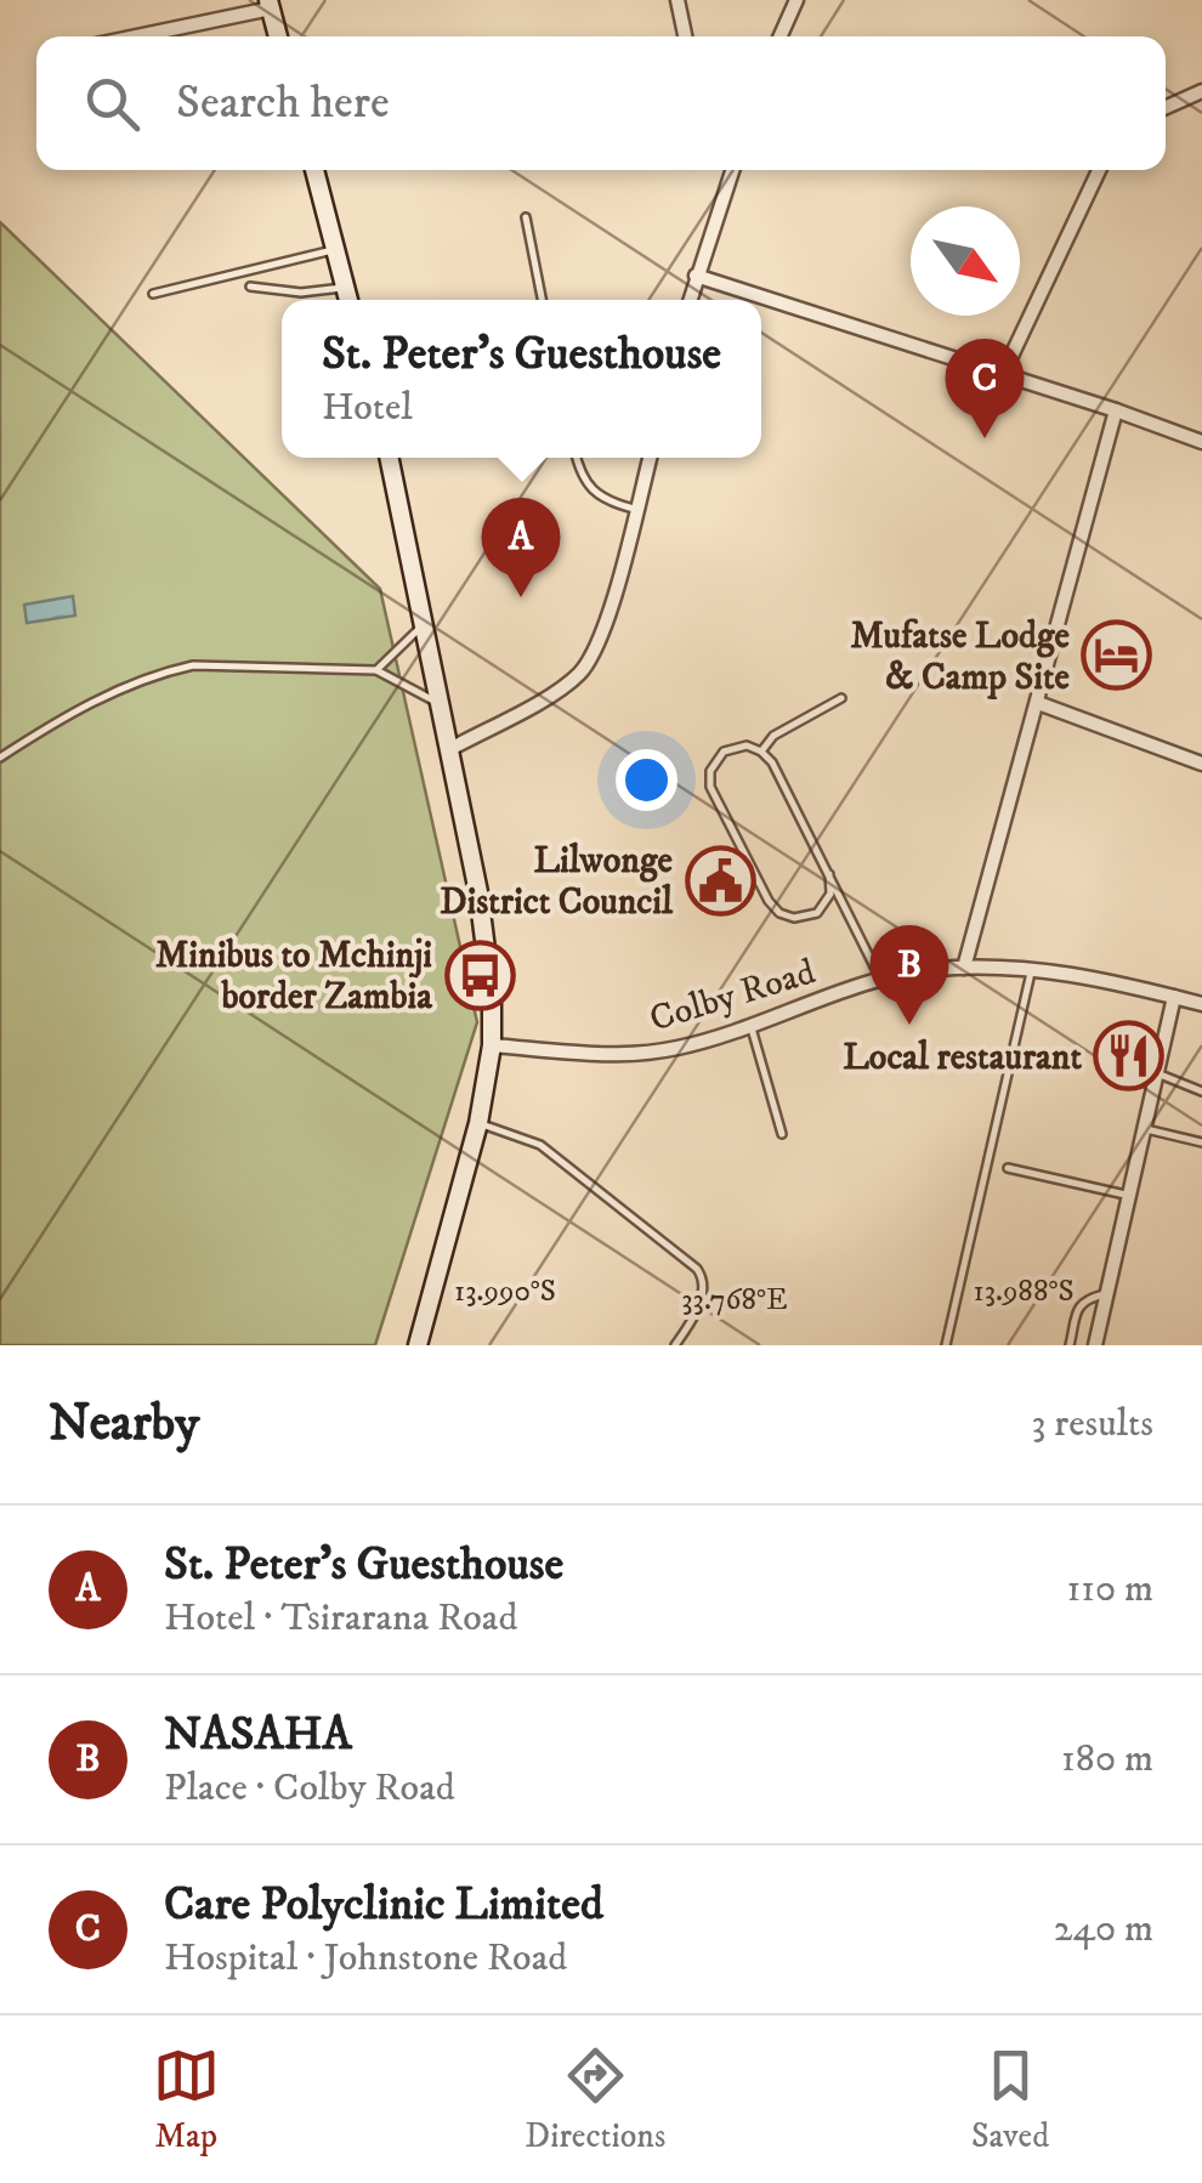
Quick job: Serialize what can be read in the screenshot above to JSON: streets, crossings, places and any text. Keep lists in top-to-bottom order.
{
  "streets": {
    "street": ["Colby Road"]
  },
  "places": {
    "hotel": ["Mufatse Lodge & Camp Site"],
    "public building": ["Lilwonge District Council"],
    "bus stop": ["Minibus to Mchinji border Zambia"],
    "restaurant": ["Local restaurant"]
  },
  "north": "bottom right",
  "page": {
    "search": "Search here",
    "popup": ["St. Peter's Guesthouse", "Hotel"],
    "pins": ["C", "A", "B"],
    "heading": ["Nearby", "3 results"],
    "list": [
      {
        "mark": "A",
        "name": "St. Peter's Guesthouse",
        "note": "Hotel · Tsirarana Road",
        "value": "110 m"
      },
      {
        "mark": "B",
        "name": "NASAHA",
        "note": "Place · Colby Road",
        "value": "180 m"
      },
      {
        "mark": "C",
        "name": "Care Polyclinic Limited",
        "note": "Hospital · Johnstone Road",
        "value": "240 m"
      }
    ],
    "nav": ["Map", "Directions", "Saved"]
  },
  "coordinates": ["13.990°S", "13.988°S", "33.768°E"]
}
